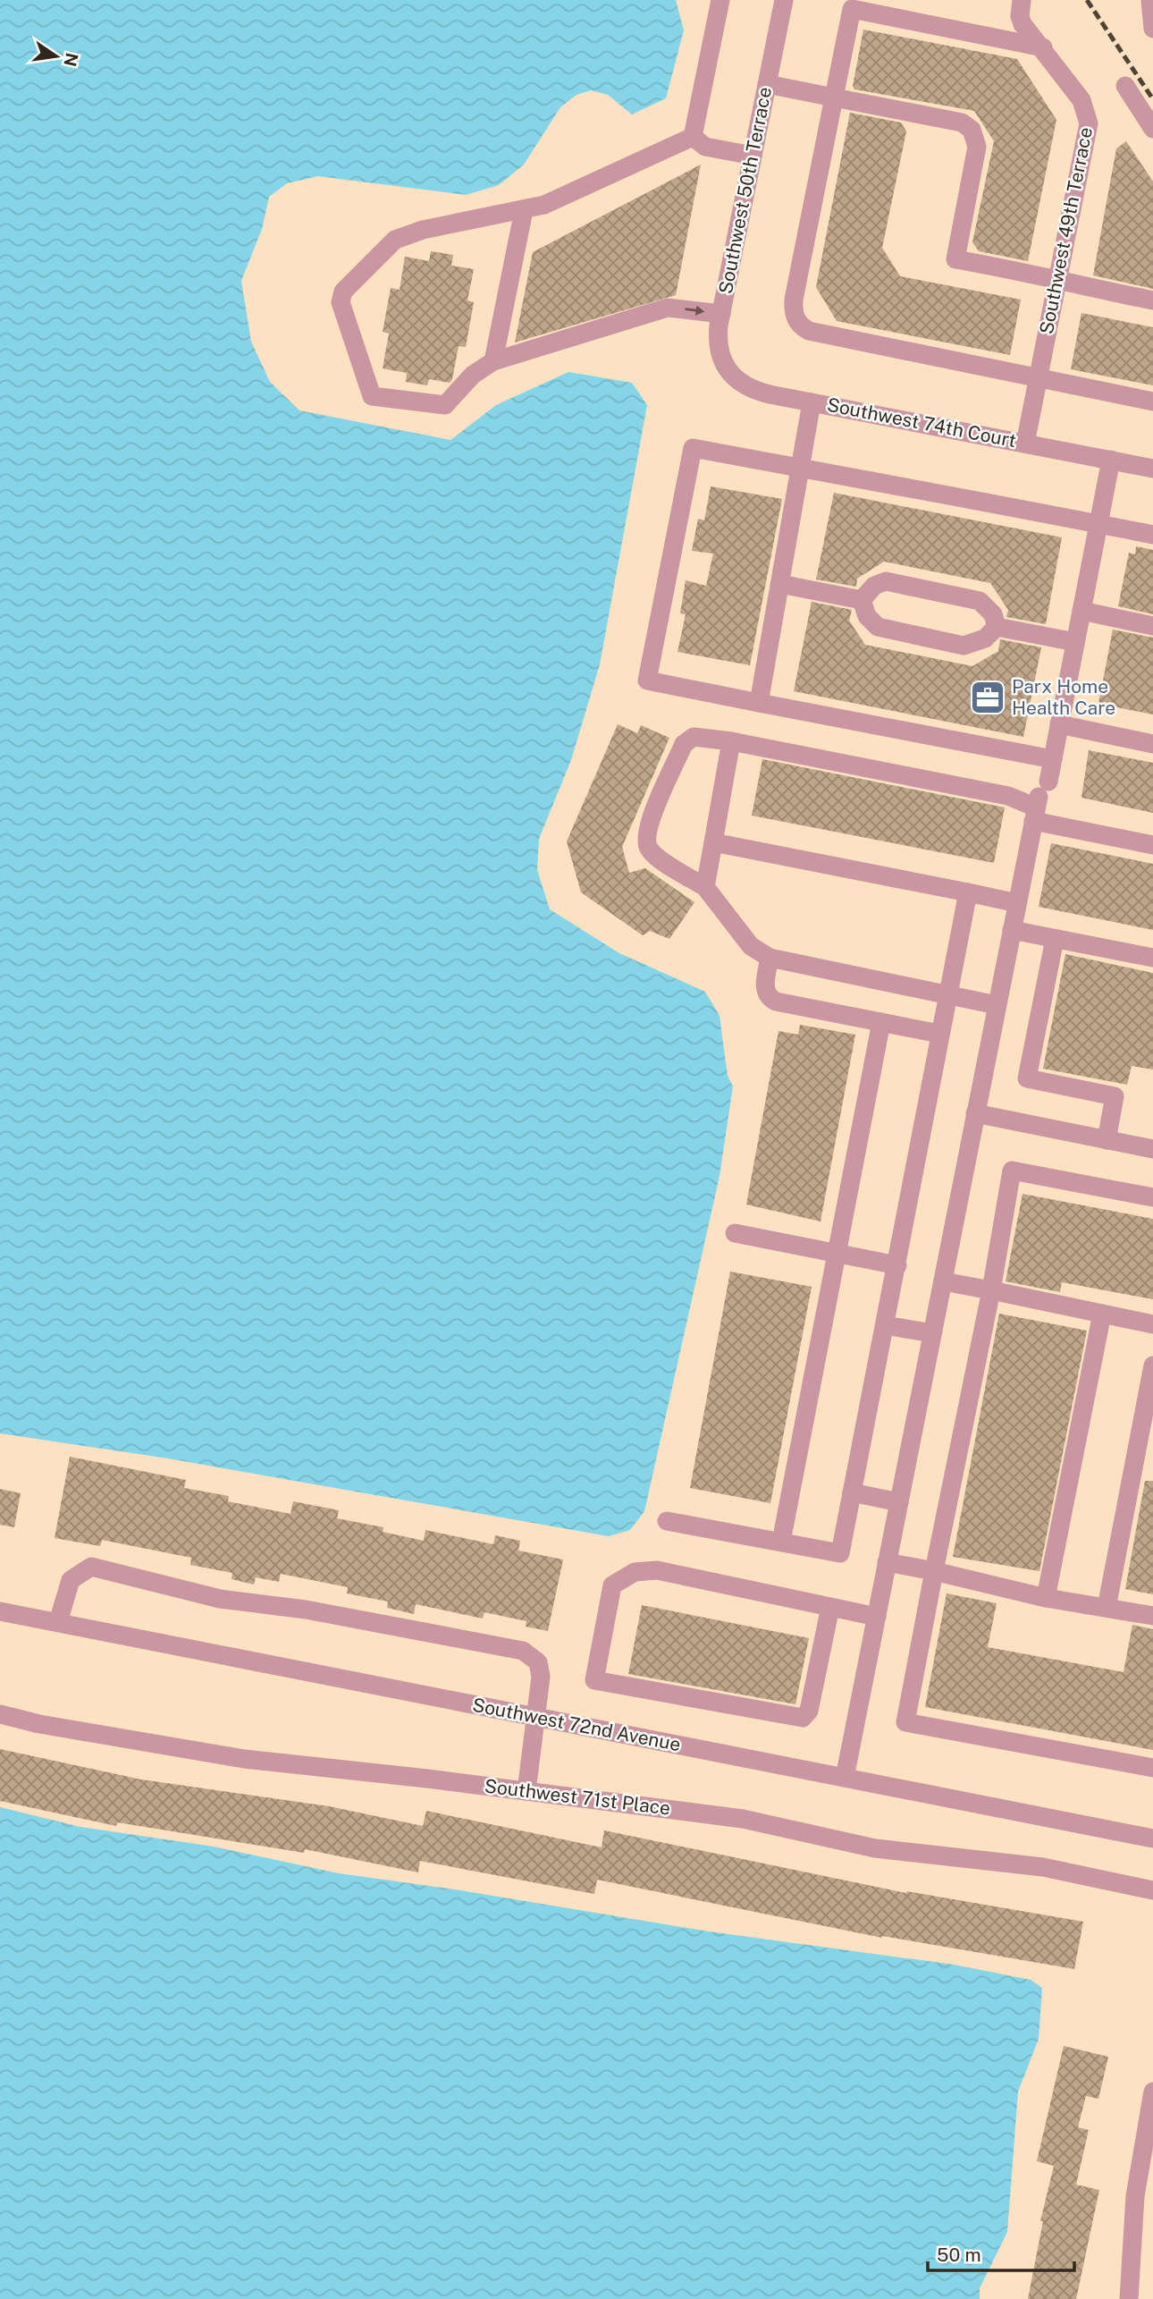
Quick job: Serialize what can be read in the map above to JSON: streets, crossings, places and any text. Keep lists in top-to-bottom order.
{
  "streets": {
    "street": [
      "Southwest 50th Terrace",
      "Southwest 49th Terrace",
      "Southwest 74th Court",
      "Southwest 72nd Avenue",
      "Southwest 71st Place"
    ]
  },
  "crossings": [
    ["Southwest 50th Terrace", "Southwest 74th Court"],
    ["Southwest 49th Terrace", "Southwest 74th Court"]
  ],
  "places": {
    "office": ["Parx Home Health Care"]
  },
  "scale_bar": "50 m",
  "north": "right"
}
